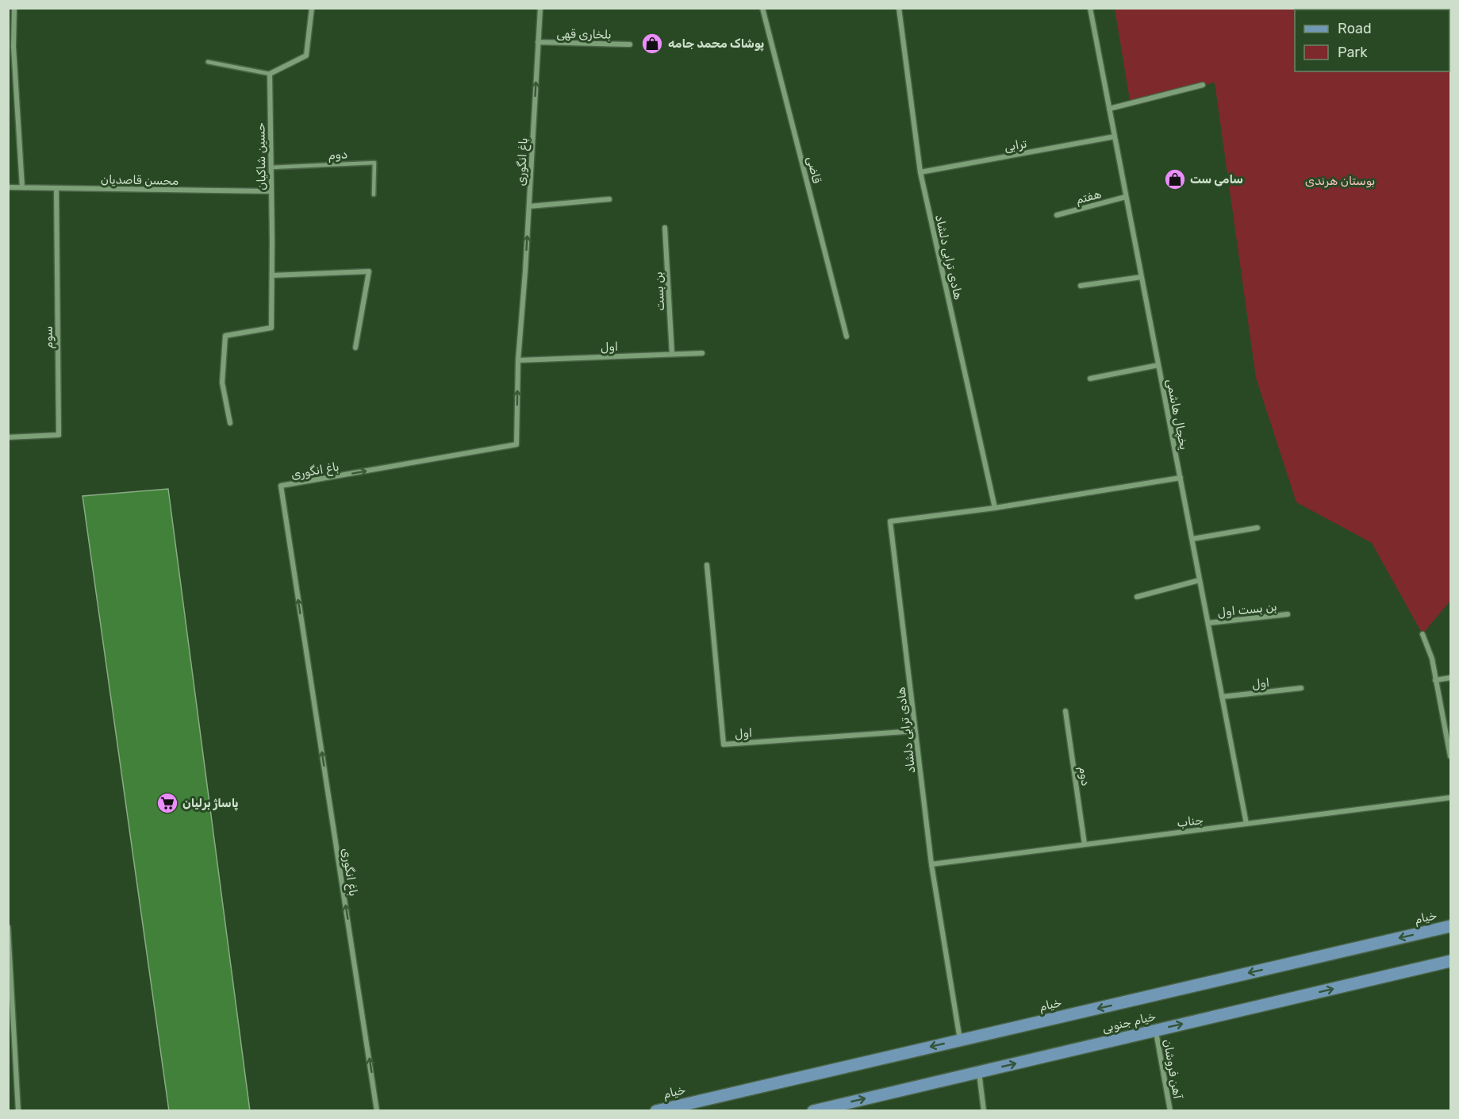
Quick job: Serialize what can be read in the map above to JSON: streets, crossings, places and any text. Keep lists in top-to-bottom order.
{
  "streets": {
    "main road": ["خیام", "خیام جنوبی"],
    "street": [
      "بلخاری قهی",
      "ترابی",
      "دوم",
      "حسین شاکیان",
      "باغ انگوری",
      "قاضی",
      "محسن قاصدیان",
      "هفتم",
      "هادی ترابی دلشاد",
      "بن بست",
      "سوم",
      "اول",
      "یخچال هاشمی",
      "بن بست اول",
      "جناب",
      "آهن فروشان"
    ]
  },
  "crossings": [
    ["بلخاری قهی", "باغ انگوری"],
    ["ترابی", "هادی ترابی دلشاد"],
    ["ترابی", "یخچال هاشمی"],
    ["دوم", "حسین شاکیان"],
    ["دوم", "جناب"],
    ["حسین شاکیان", "محسن قاصدیان"],
    ["باغ انگوری", "اول"],
    ["محسن قاصدیان", "سوم"],
    ["هفتم", "یخچال هاشمی"],
    ["هادی ترابی دلشاد", "اول"],
    ["هادی ترابی دلشاد", "یخچال هاشمی"],
    ["هادی ترابی دلشاد", "جناب"],
    ["هادی ترابی دلشاد", "خیام"],
    ["بن بست", "اول"],
    ["اول", "یخچال هاشمی"],
    ["یخچال هاشمی", "بن بست اول"],
    ["یخچال هاشمی", "جناب"],
    ["خیام جنوبی", "آهن فروشان"]
  ],
  "one_way": ["باغ انگوری", "خیام", "خیام جنوبی"],
  "parks": ["بوستان هرندی"],
  "places": {
    "shop": ["پوشاک محمد جامه", "سامی ست"],
    "supermarket": ["پاساژ برلیان"]
  },
  "legend": ["Road", "Park"]
}
